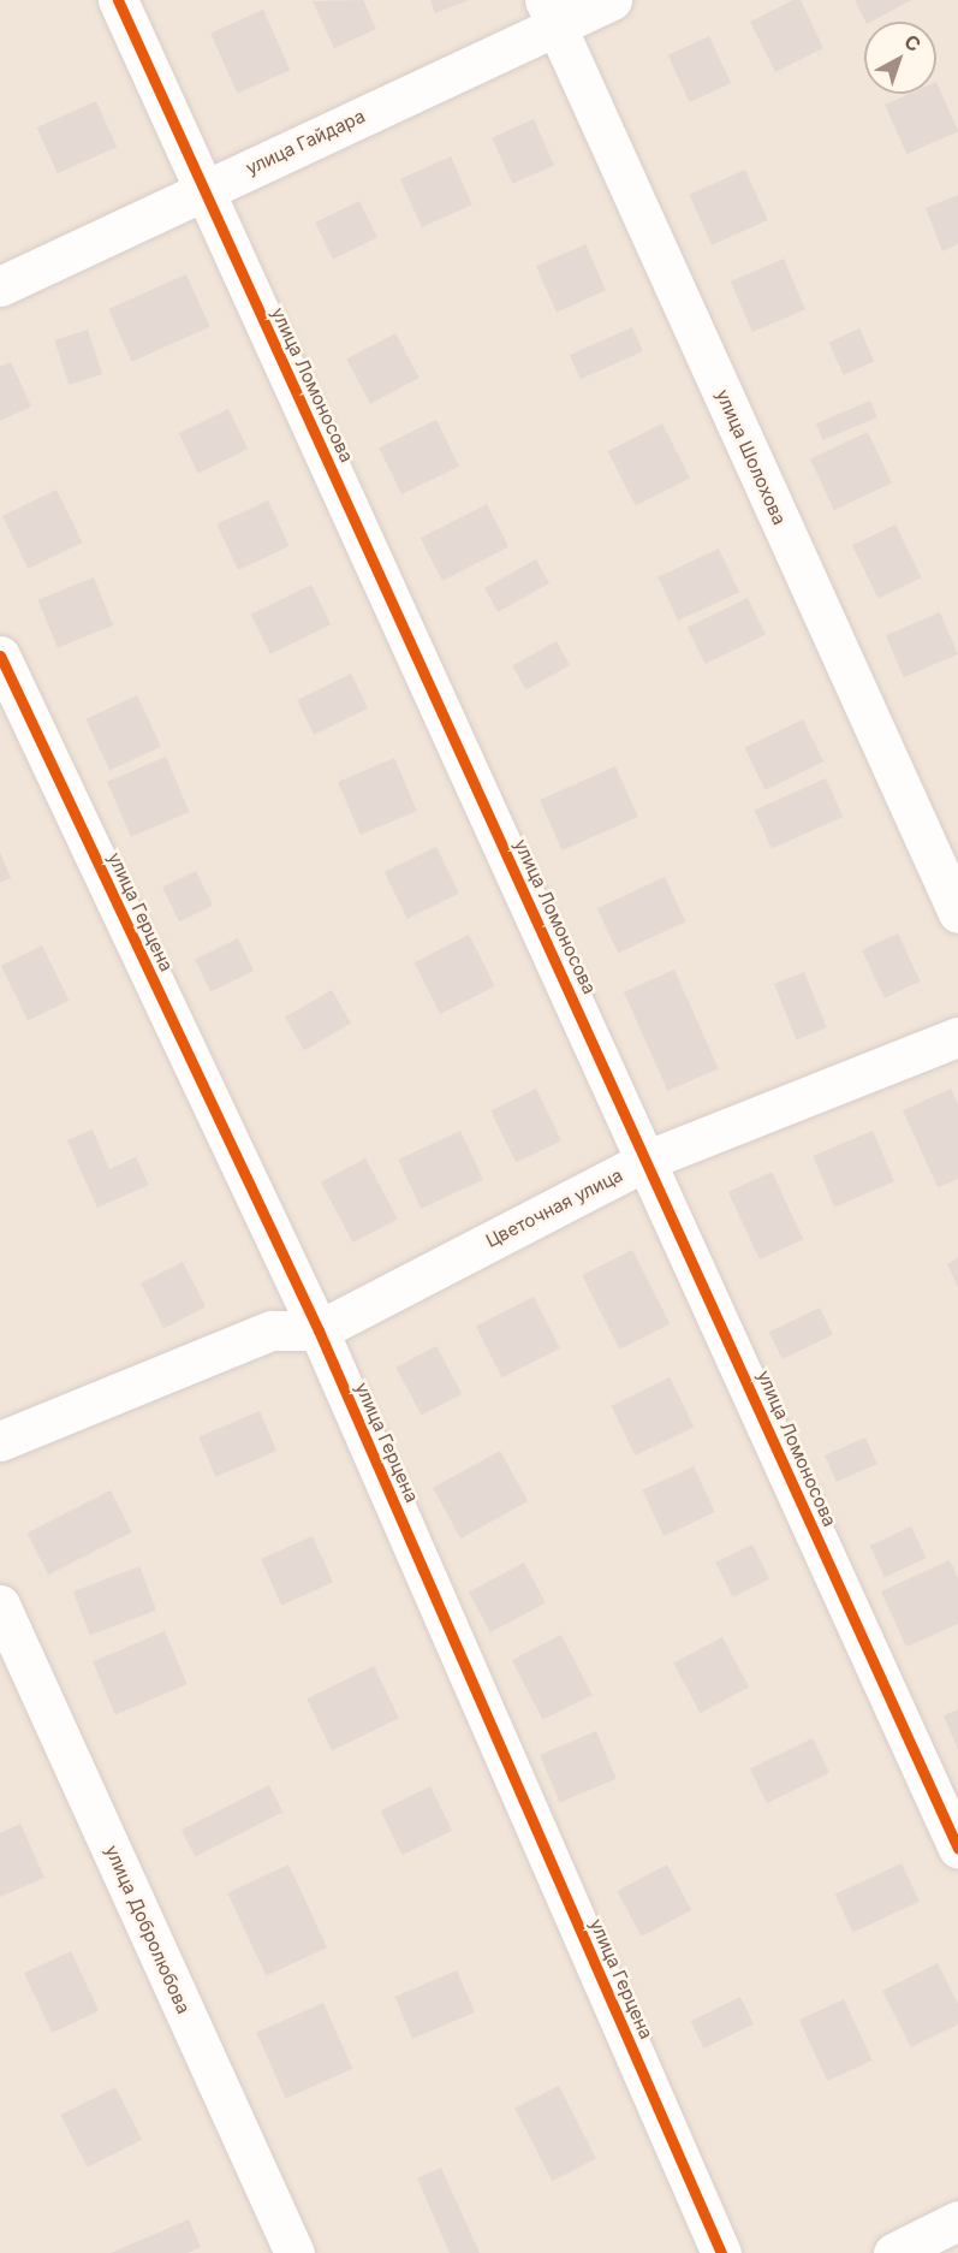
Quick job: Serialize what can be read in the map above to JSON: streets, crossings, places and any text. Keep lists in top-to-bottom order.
{
  "streets": {
    "street": [
      "улица Гайдара",
      "улица Ломоносова",
      "улица Шолохова",
      "улица Герцена",
      "Цветочная улица",
      "улица Добролюбова"
    ]
  },
  "crossings": [
    ["улица Гайдара", "улица Ломоносова"],
    ["улица Гайдара", "улица Шолохова"],
    ["улица Ломоносова", "Цветочная улица"],
    ["улица Герцена", "Цветочная улица"]
  ],
  "north": "top right"
}
